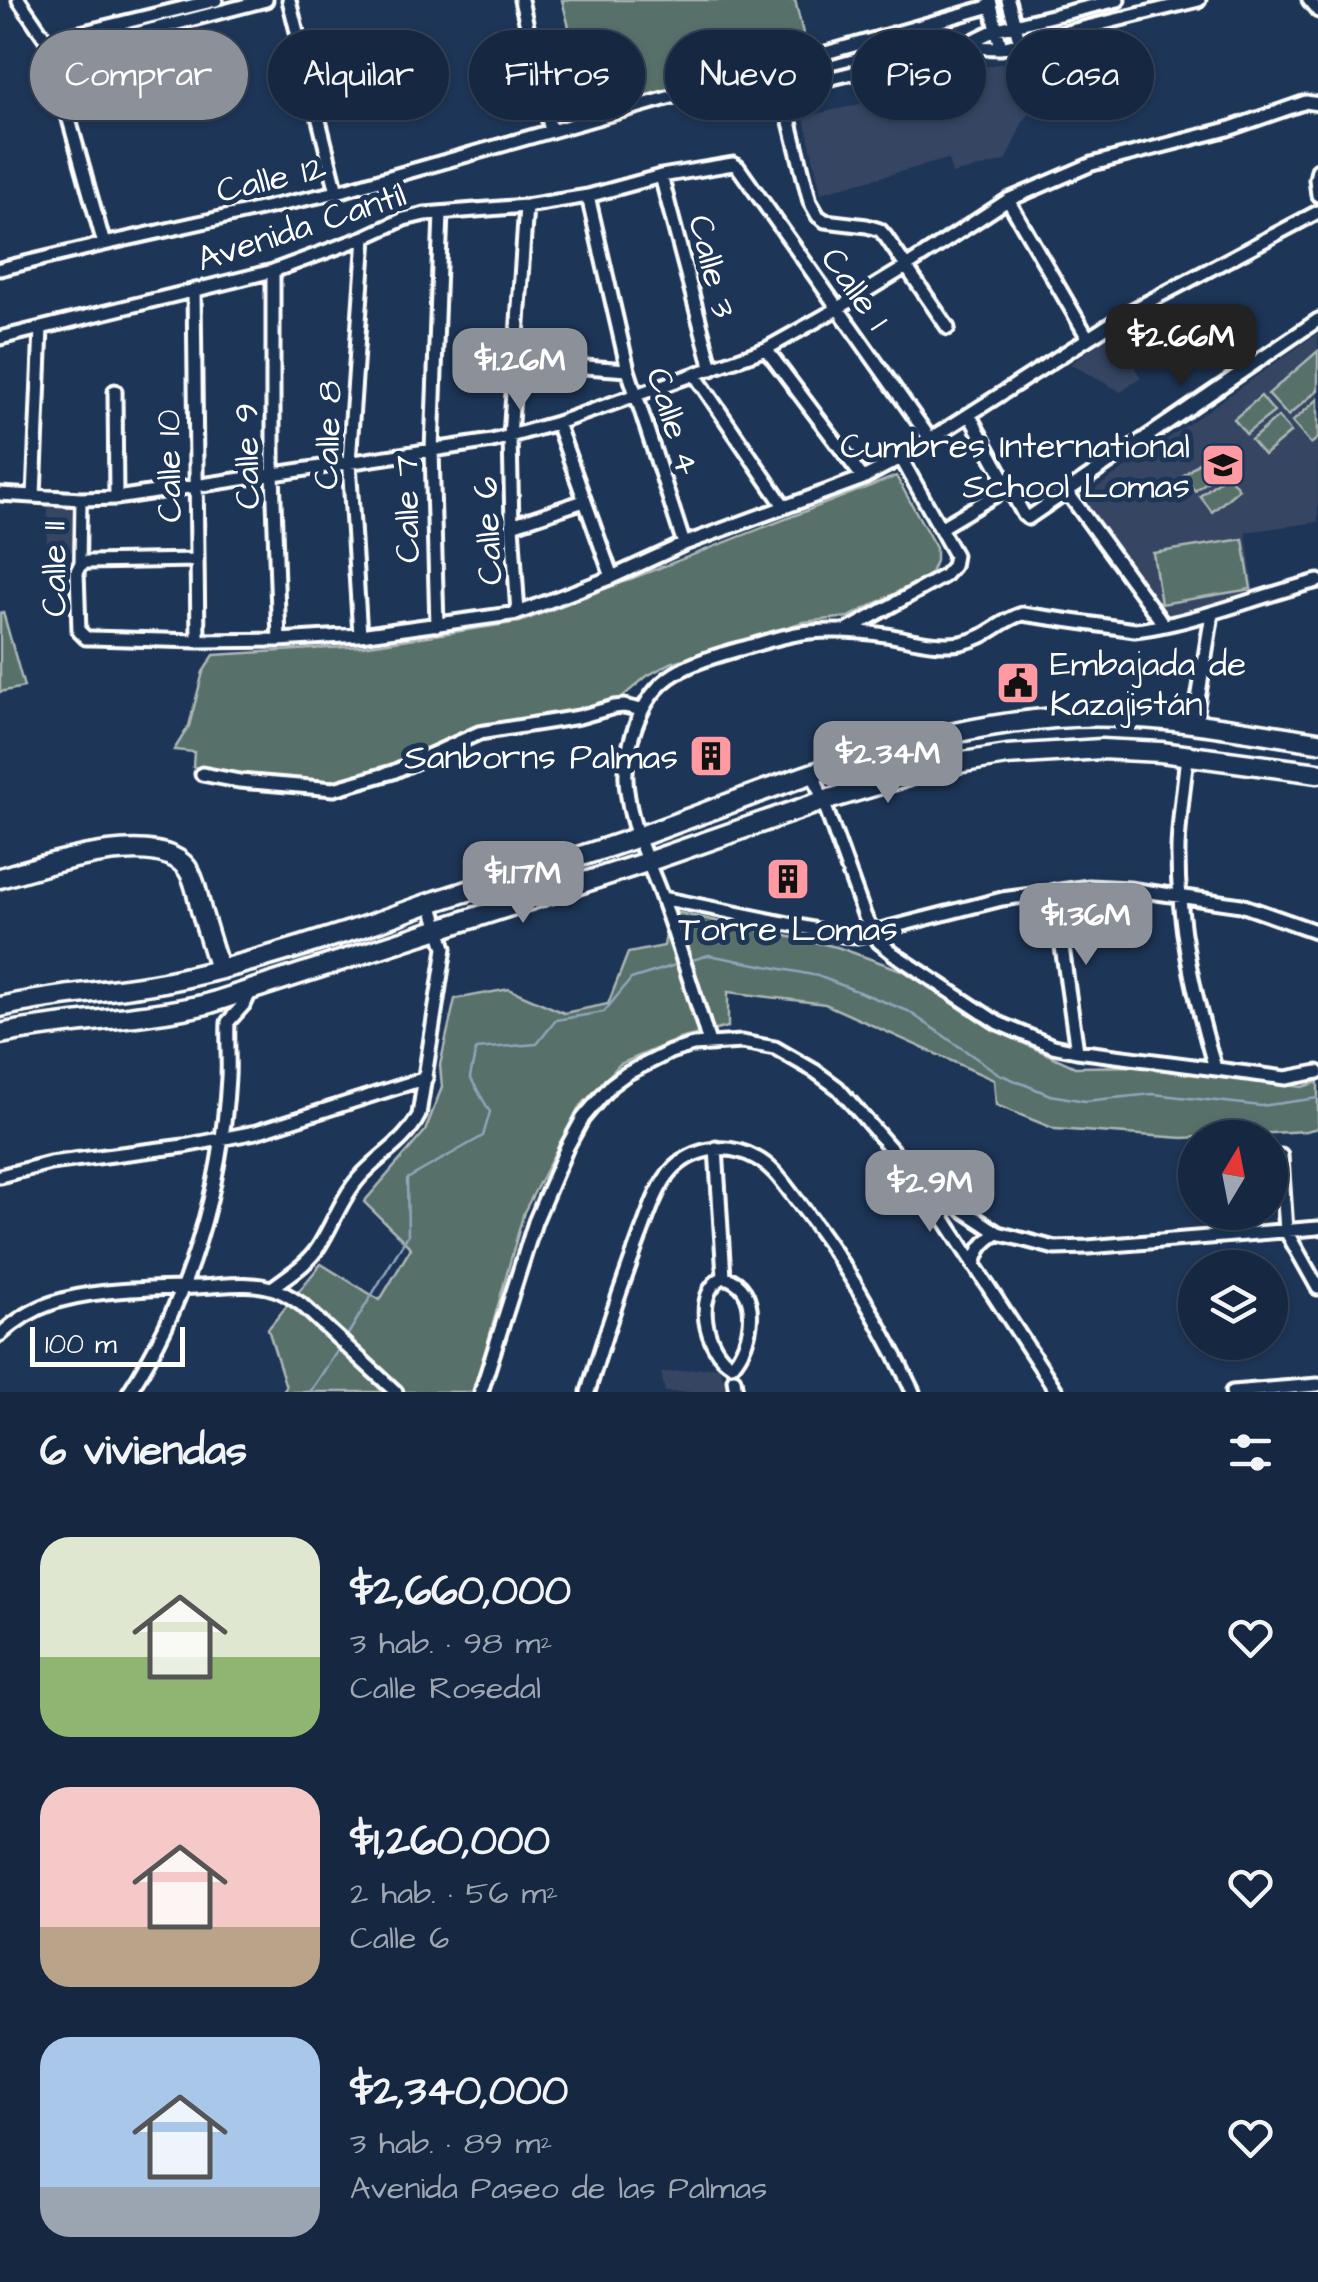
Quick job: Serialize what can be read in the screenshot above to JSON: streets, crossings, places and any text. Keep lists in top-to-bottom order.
{
  "streets": {
    "street": [
      "Calle 12",
      "Avenida Cantíl",
      "Calle 3",
      "Calle 1",
      "Calle 4",
      "Calle 8",
      "Calle 9",
      "Calle 10",
      "Calle 7",
      "Calle 6",
      "Calle 11"
    ]
  },
  "crossings": [
    ["Avenida Cantíl", "Calle 3"],
    ["Avenida Cantíl", "Calle 1"],
    ["Avenida Cantíl", "Calle 4"],
    ["Avenida Cantíl", "Calle 8"],
    ["Avenida Cantíl", "Calle 9"],
    ["Avenida Cantíl", "Calle 10"],
    ["Avenida Cantíl", "Calle 7"],
    ["Avenida Cantíl", "Calle 6"],
    ["Calle 10", "Calle 11"]
  ],
  "places": {
    "school or university": ["Cumbres International School Lomas"],
    "public building": ["Embajada de Kazajistán"],
    "building": ["Sanborns Palmas", "Torre Lomas"]
  },
  "scale_bar": "100 m",
  "north": "top",
  "page": {
    "chip": [
      "Comprar",
      "Alquilar",
      "Filtros",
      "Nuevo",
      "Piso",
      "Casa"
    ],
    "price": [
      "$2.66M",
      "$1.26M",
      "$2.34M",
      "$1.17M",
      "$1.36M",
      "$2.9M"
    ],
    "scale": "100 m",
    "heading": "6 viviendas",
    "list": [
      {
        "name": "$2,660,000",
        "note": "3 hab. · 98 m² · Calle Rosedal"
      },
      {
        "name": "$1,260,000",
        "note": "2 hab. · 56 m² · Calle 6"
      },
      {
        "name": "$2,340,000",
        "note": "3 hab. · 89 m² · Avenida Paseo de las Palmas"
      }
    ]
  }
}
